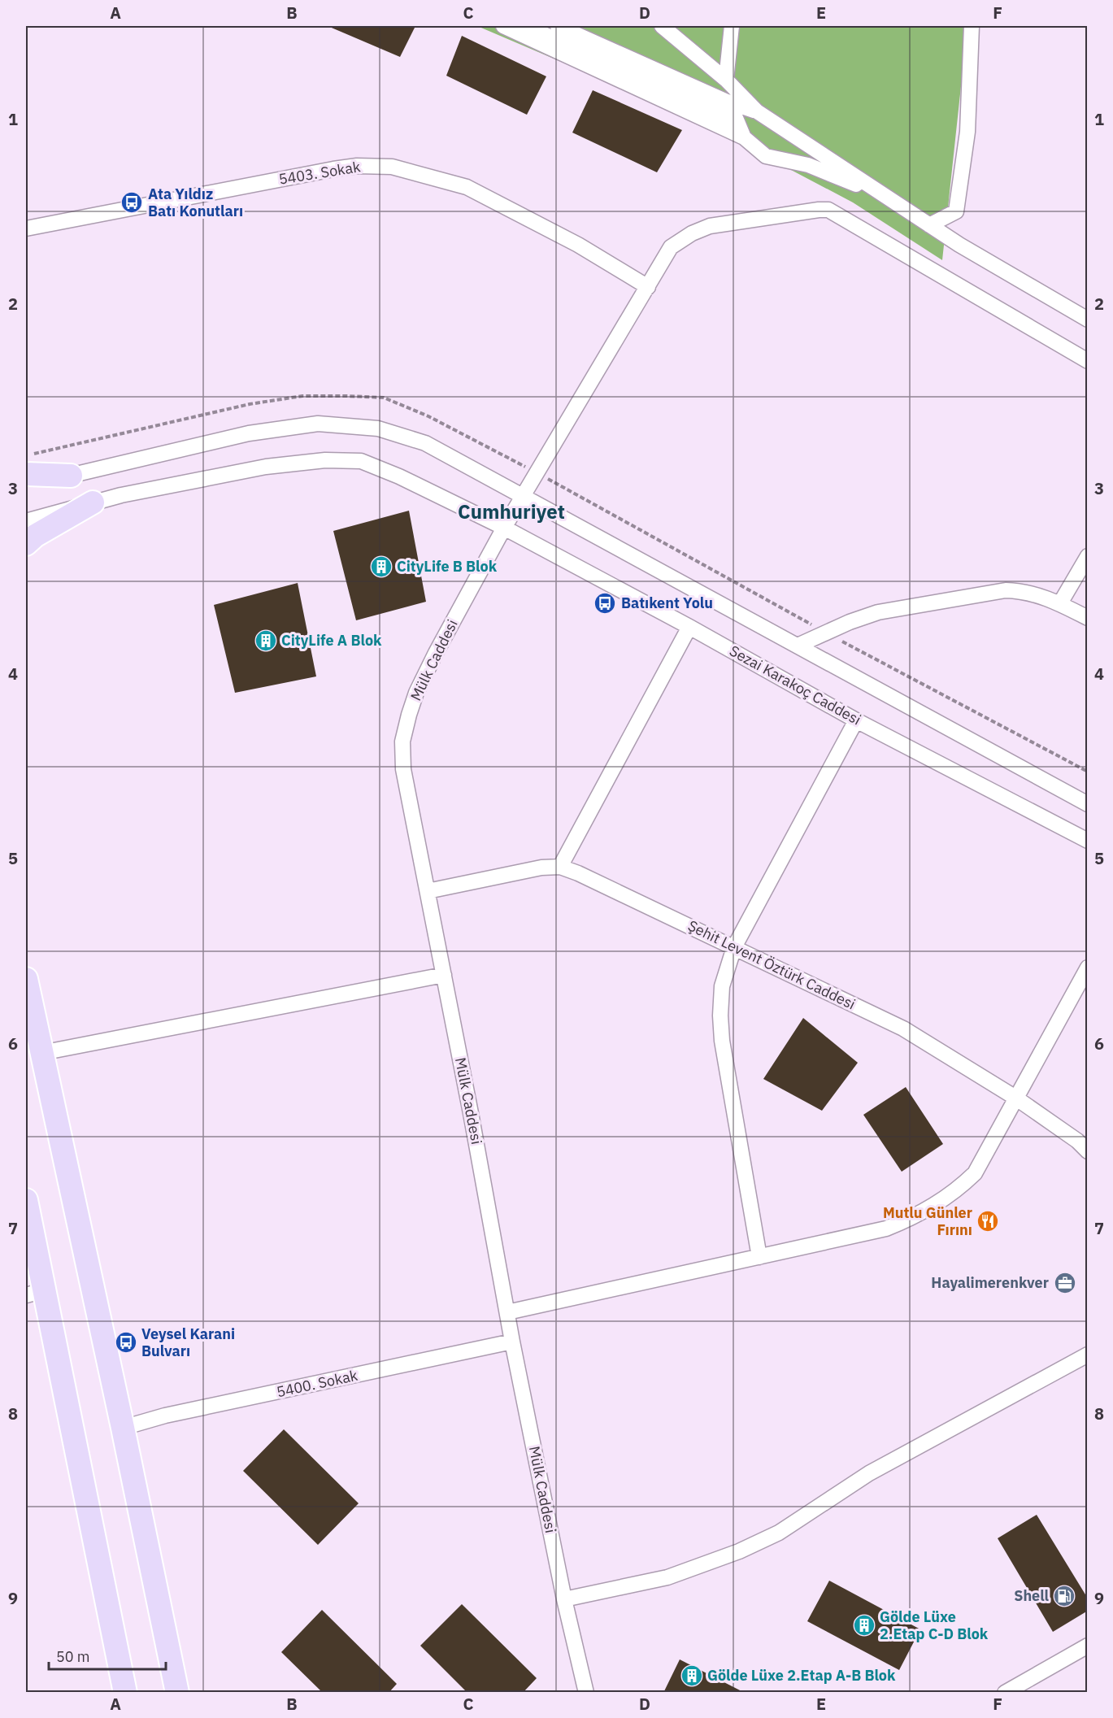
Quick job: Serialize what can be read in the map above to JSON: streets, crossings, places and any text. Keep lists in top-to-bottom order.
{
  "streets": {
    "street": [
      "5403. Sokak",
      "Mülk Caddesi",
      "Sezai Karakoç Caddesi",
      "Şehit Levent Öztürk Caddesi",
      "5400. Sokak"
    ]
  },
  "crossings": [
    ["5403. Sokak", "Mülk Caddesi"],
    ["Mülk Caddesi", "Sezai Karakoç Caddesi"],
    ["Mülk Caddesi", "Şehit Levent Öztürk Caddesi"],
    ["Mülk Caddesi", "5400. Sokak"]
  ],
  "districts": ["Cumhuriyet"],
  "places": {
    "bus stop": ["Ata Yıldız Batı Konutları", "Batıkent Yolu", "Veysel Karani Bulvarı"],
    "building": [
      "CityLife B Blok",
      "CityLife A Blok",
      "Gölde Lüxe 2.Etap C-D Blok",
      "Gölde Lüxe 2.Etap A-B Blok"
    ],
    "restaurant": ["Mutlu Günler Fırını"],
    "office": ["Hayalimerenkver"],
    "fuel station": ["Shell"]
  },
  "scale_bar": "50 m",
  "grid": {
    "columns": [
      "A",
      "B",
      "C",
      "D",
      "E",
      "F"
    ],
    "rows": [
      "1",
      "2",
      "3",
      "4",
      "5",
      "6",
      "7",
      "8",
      "9"
    ]
  }
}
